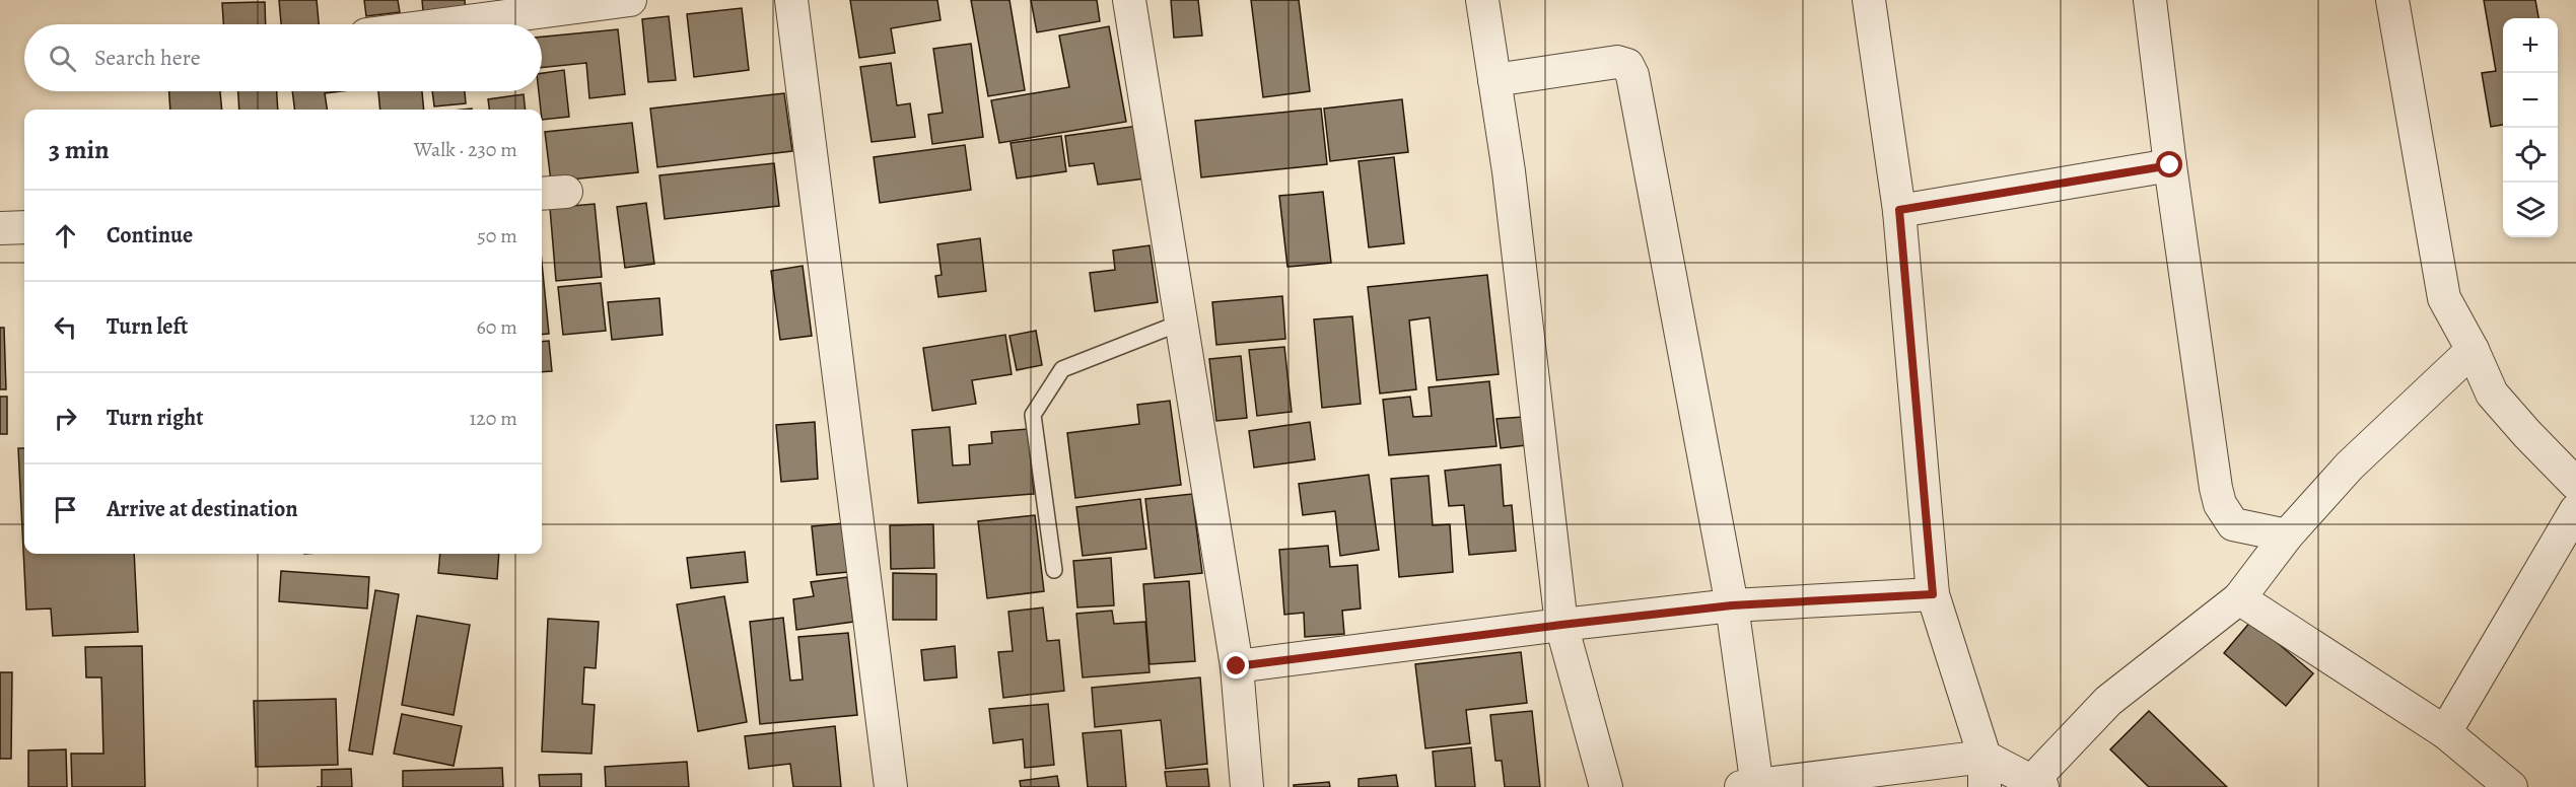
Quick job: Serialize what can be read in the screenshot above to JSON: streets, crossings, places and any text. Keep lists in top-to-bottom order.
{
  "page": {
    "map_buttons": ["+", "−"],
    "search": "Search here",
    "heading": ["3 min", "Walk · 230 m"],
    "list": [
      ["Continue", "50 m"],
      ["Turn left", "60 m"],
      ["Turn right", "120 m"],
      "Arrive at destination"
    ]
  }
}
